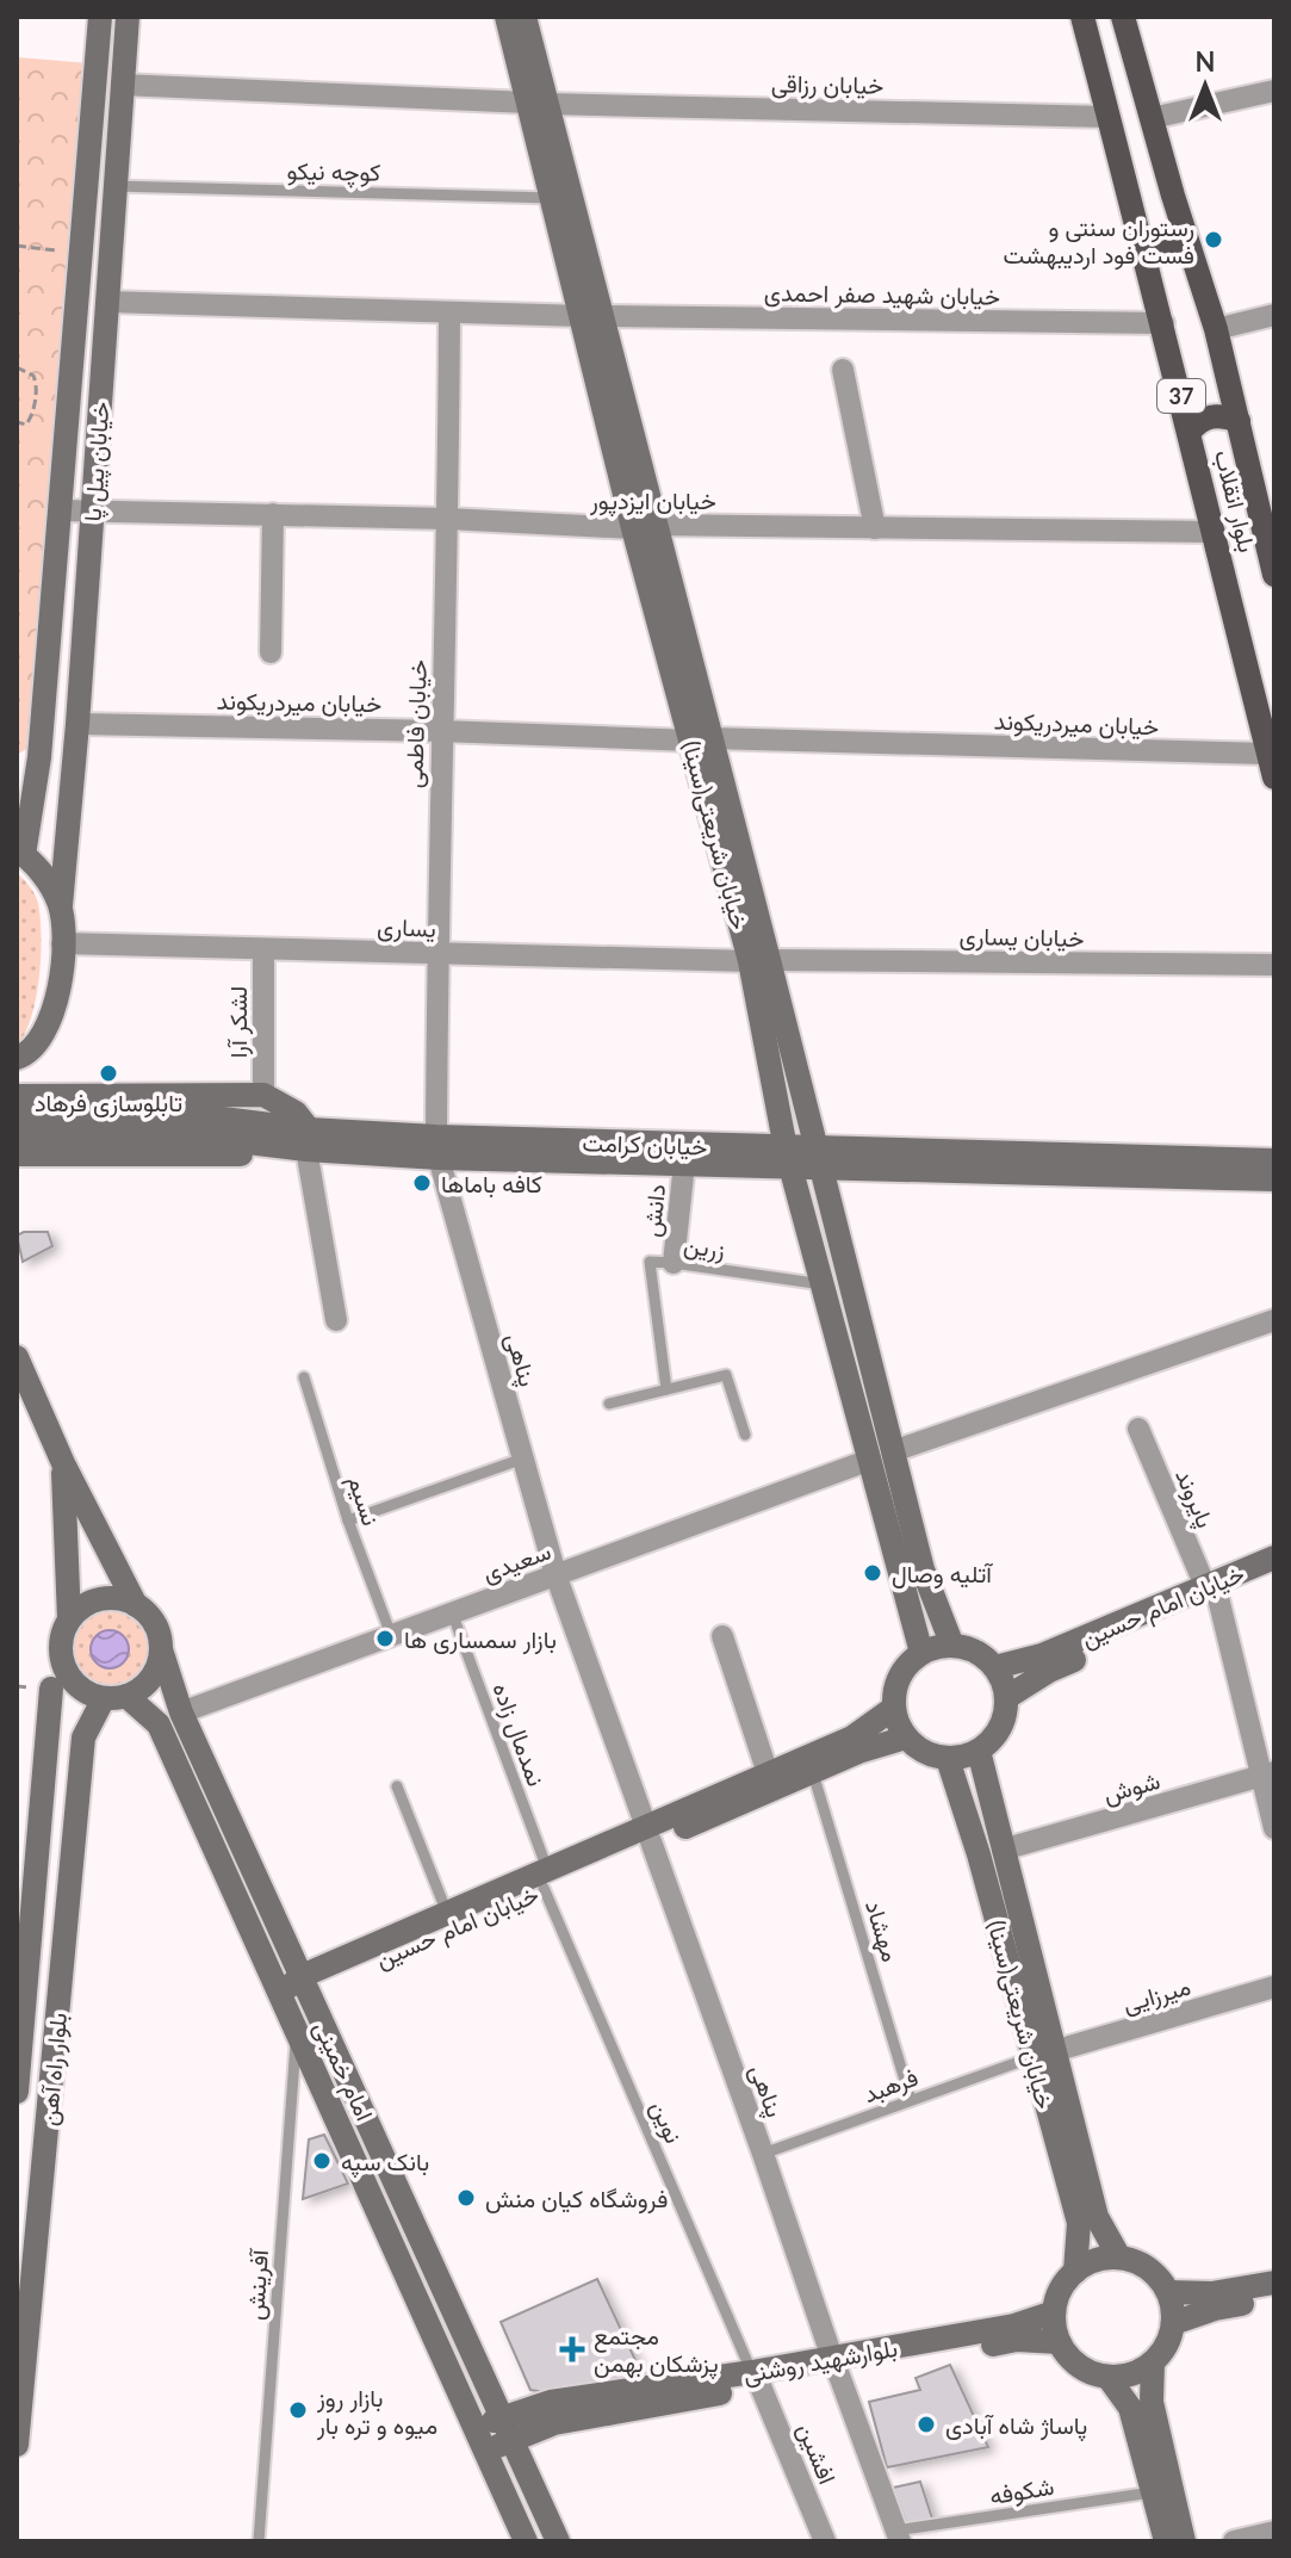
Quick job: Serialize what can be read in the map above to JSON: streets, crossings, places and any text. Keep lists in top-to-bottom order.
{
  "streets": {
    "main road": [
      "37",
      "خیابان پیل پا",
      "بلوار انقلاب",
      "خیابان شریعتی(سینا)",
      "خیابان کرامت",
      "خیابان امام حسین",
      "بلوار راه آهن",
      "امام خمینی",
      "بلوارشهید روشنی"
    ],
    "street": [
      "خیابان رزاقی",
      "خیابان شهید صفر احمدی",
      "خیابان ایزدپور",
      "خیابان میردریکوند",
      "خیابان فاطمی",
      "یساری",
      "خیابان یساری",
      "لشکر آرا",
      "دانش",
      "پناهی",
      "پایروند",
      "سعیدی",
      "شوش",
      "میرزایی",
      "افشین"
    ],
    "lane": [
      "کوچه نیکو",
      "زرین",
      "نسیم",
      "نمدمال زاده",
      "مهشاد",
      "فرهبد",
      "نوین",
      "آفرینش",
      "شکوفه"
    ]
  },
  "crossings": [
    ["خیابان رزاقی", "خیابان پیل پا"],
    ["خیابان رزاقی", "بلوار انقلاب"],
    ["خیابان رزاقی", "خیابان شریعتی(سینا)"],
    ["کوچه نیکو", "خیابان پیل پا"],
    ["کوچه نیکو", "خیابان شریعتی(سینا)"],
    ["خیابان شهید صفر احمدی", "خیابان پیل پا"],
    ["خیابان شهید صفر احمدی", "بلوار انقلاب"],
    ["خیابان شهید صفر احمدی", "خیابان فاطمی"],
    ["خیابان شهید صفر احمدی", "خیابان شریعتی(سینا)"],
    ["خیابان پیل پا", "خیابان ایزدپور"],
    ["خیابان پیل پا", "خیابان میردریکوند"],
    ["خیابان پیل پا", "یساری"],
    ["خیابان ایزدپور", "بلوار انقلاب"],
    ["خیابان ایزدپور", "خیابان فاطمی"],
    ["خیابان ایزدپور", "خیابان شریعتی(سینا)"],
    ["بلوار انقلاب", "خیابان میردریکوند"],
    ["خیابان میردریکوند", "خیابان فاطمی"],
    ["خیابان میردریکوند", "خیابان شریعتی(سینا)"],
    ["خیابان فاطمی", "یساری"],
    ["خیابان فاطمی", "خیابان کرامت"],
    ["خیابان فاطمی", "پناهی"],
    ["خیابان شریعتی(سینا)", "یساری"],
    ["خیابان شریعتی(سینا)", "خیابان یساری"],
    ["خیابان شریعتی(سینا)", "خیابان کرامت"],
    ["خیابان شریعتی(سینا)", "زرین"],
    ["خیابان شریعتی(سینا)", "سعیدی"],
    ["خیابان شریعتی(سینا)", "خیابان امام حسین"],
    ["خیابان شریعتی(سینا)", "شوش"],
    ["خیابان شریعتی(سینا)", "میرزایی"],
    ["خیابان شریعتی(سینا)", "فرهبد"],
    ["خیابان شریعتی(سینا)", "بلوارشهید روشنی"],
    ["یساری", "خیابان یساری"],
    ["یساری", "لشکر آرا"],
    ["خیابان کرامت", "دانش"],
    ["خیابان کرامت", "پناهی"],
    ["دانش", "زرین"],
    ["پناهی", "سعیدی"],
    ["پناهی", "خیابان امام حسین"],
    ["پناهی", "فرهبد"],
    ["پناهی", "بلوارشهید روشنی"],
    ["پناهی", "شکوفه"],
    ["پایروند", "خیابان امام حسین"],
    ["پایروند", "شوش"],
    ["نسیم", "سعیدی"],
    ["سعیدی", "نمدمال زاده"],
    ["سعیدی", "امام خمینی"],
    ["خیابان امام حسین", "نمدمال زاده"],
    ["خیابان امام حسین", "مهشاد"],
    ["خیابان امام حسین", "امام خمینی"],
    ["خیابان امام حسین", "نوین"],
    ["نمدمال زاده", "نوین"],
    ["مهشاد", "فرهبد"],
    ["میرزایی", "فرهبد"],
    ["بلوار راه آهن", "امام خمینی"],
    ["امام خمینی", "آفرینش"],
    ["امام خمینی", "بلوارشهید روشنی"],
    ["نوین", "بلوارشهید روشنی"],
    ["نوین", "افشین"],
    ["بلوارشهید روشنی", "افشین"]
  ],
  "places": {
    "other": [
      "رستوران سنتی و فست فود اردیبهشت",
      "تابلوسازی فرهاد",
      "کافه باماها",
      "آتلیه وصال",
      "بازار سمساری ها",
      "بانک سپه",
      "فروشگاه کیان منش",
      "بازار روز میوه و تره بار",
      "پاساژ شاه آبادی"
    ],
    "health": ["مجتمع پزشکان بهمن"]
  },
  "north": "top"
}
